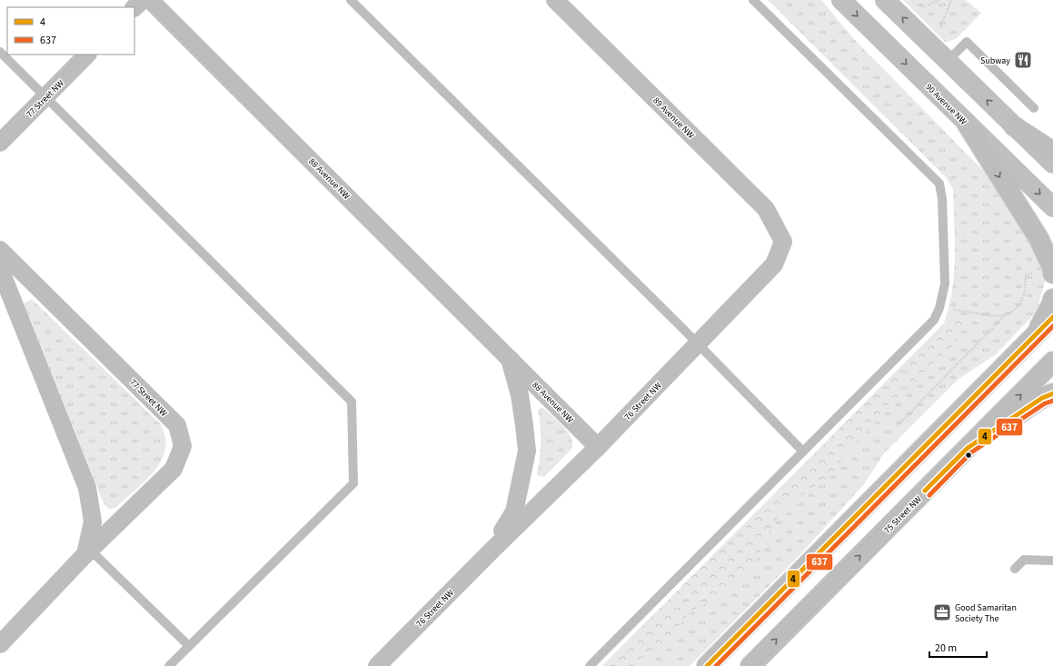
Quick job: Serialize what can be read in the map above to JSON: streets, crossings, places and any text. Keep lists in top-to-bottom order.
{
  "streets": {
    "main road": ["90 Avenue NW", "75 Street NW"],
    "street": [
      "77 Street NW",
      "89 Avenue NW",
      "88 Avenue NW",
      "76 Street NW"
    ]
  },
  "crossings": [
    ["89 Avenue NW", "76 Street NW"],
    ["88 Avenue NW", "76 Street NW"]
  ],
  "places": {
    "restaurant": ["Subway"],
    "office": ["Good Samaritan Society The"]
  },
  "lines": ["transit line 4", "transit line 637"],
  "legend": ["4", "637"],
  "scale_bar": "20 m"
}
